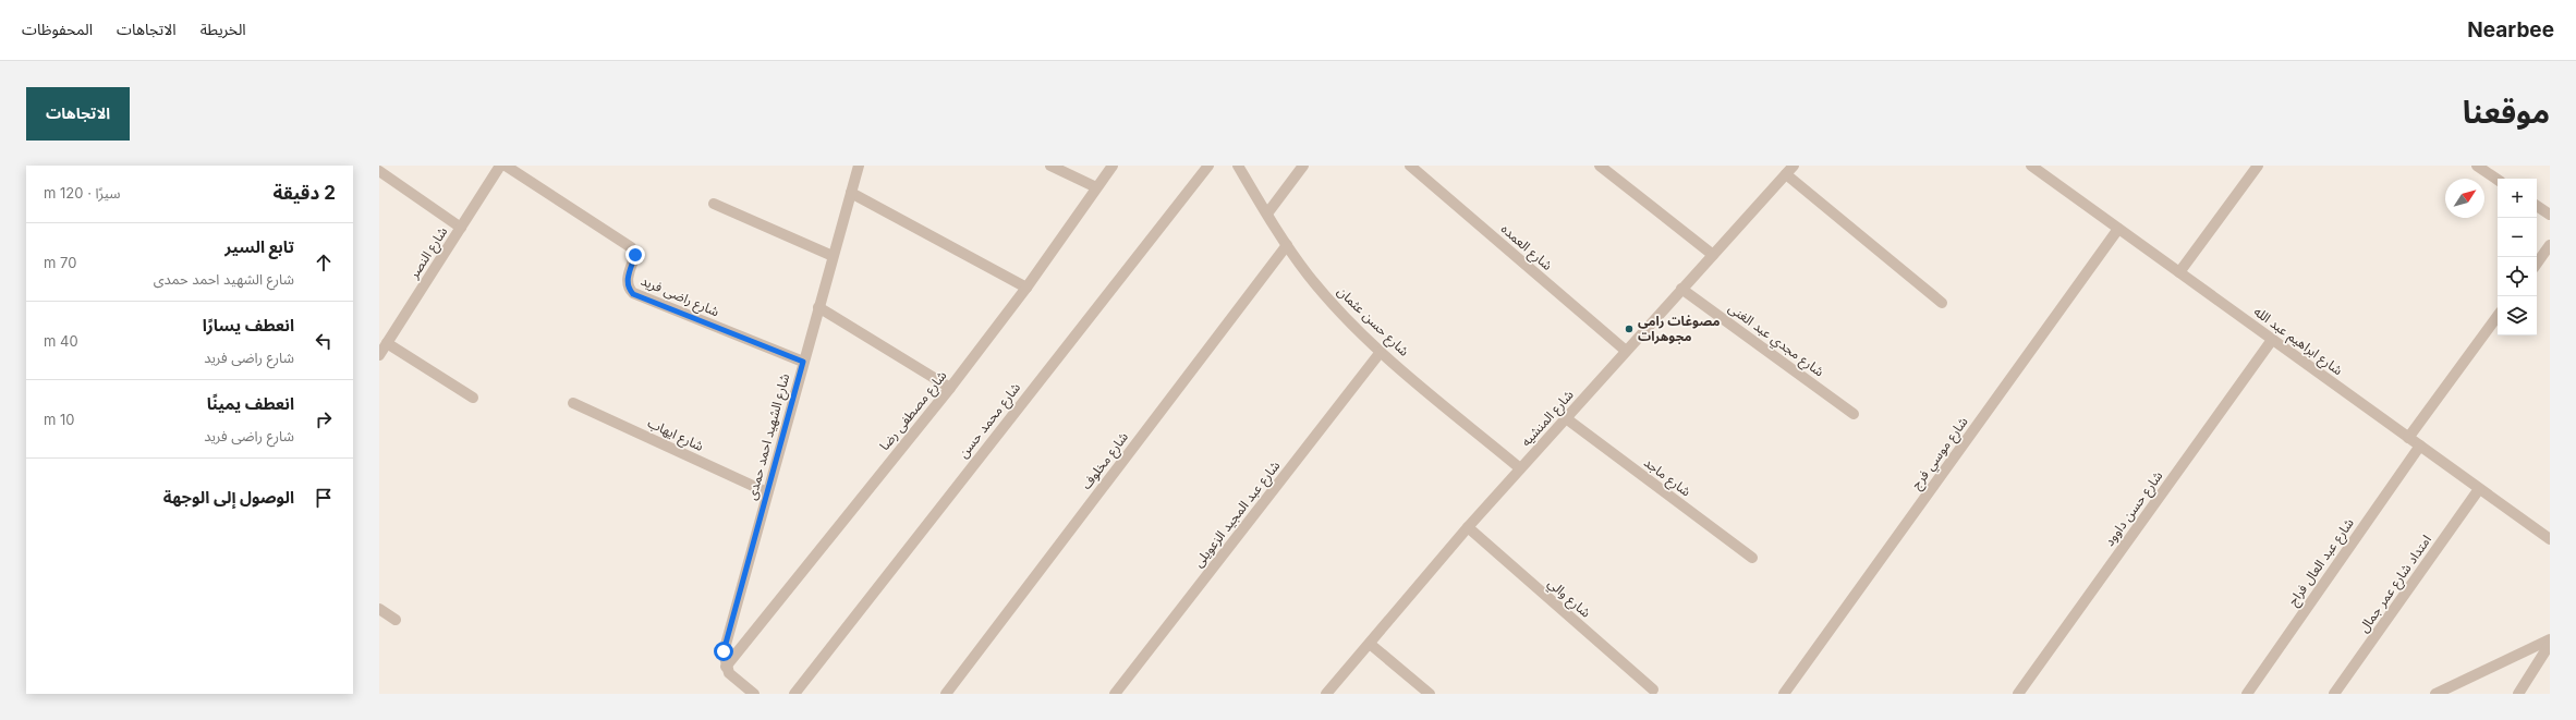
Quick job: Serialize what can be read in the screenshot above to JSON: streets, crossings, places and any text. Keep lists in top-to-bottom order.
{
  "streets": {
    "street": [
      "شارع العمده",
      "شارع النصر",
      "شارع راضى فريد",
      "شارع حسن عثمان",
      "شارع مجدي عبد الغنى",
      "شارع ابراهيم عبد الله",
      "شارع مصطفى رضا",
      "شارع المنشيه",
      "شارع محمد حسن",
      "شارع ايهاب",
      "شارع الشهيد احمد حمدى",
      "شارع موسي فرج",
      "شارع مخلوف",
      "شارع ماجد",
      "شارع حسن داوود",
      "شارع عبد المجيد الزعويلى",
      "شارع عبد العال فراج",
      "امتداد شارع عمر جمال",
      "شارع والي"
    ]
  },
  "crossings": [
    ["شارع العمده", "شارع المنشيه"],
    ["شارع راضى فريد", "شارع الشهيد احمد حمدى"],
    ["شارع حسن عثمان", "شارع المنشيه"],
    ["شارع حسن عثمان", "شارع مخلوف"],
    ["شارع حسن عثمان", "شارع عبد المجيد الزعويلى"],
    ["شارع مجدي عبد الغنى", "شارع المنشيه"],
    ["شارع ابراهيم عبد الله", "شارع موسي فرج"],
    ["شارع ابراهيم عبد الله", "شارع حسن داوود"],
    ["شارع ابراهيم عبد الله", "شارع عبد العال فراج"],
    ["شارع ابراهيم عبد الله", "امتداد شارع عمر جمال"],
    ["شارع مصطفى رضا", "شارع الشهيد احمد حمدى"],
    ["شارع المنشيه", "شارع ماجد"],
    ["شارع المنشيه", "شارع والي"],
    ["شارع ايهاب", "شارع الشهيد احمد حمدى"]
  ],
  "places": ["مصوغات رامى مجوهرات"],
  "north": "top right",
  "page": {
    "header": "Nearbee",
    "nav": ["الخريطة", "الاتجاهات", "المحفوظات"],
    "title": "موقعنا",
    "buttons": "الاتجاهات",
    "heading": ["2 دقيقة", "سيرًا · 120 m"],
    "map_buttons": ["+", "−"],
    "list": [
      ["تابع السير", "شارع الشهيد احمد حمدى", "70 m"],
      ["انعطف يسارًا", "شارع راضى فريد", "40 m"],
      ["انعطف يمينًا", "شارع راضى فريد", "10 m"],
      "الوصول إلى الوجهة"
    ]
  }
}
